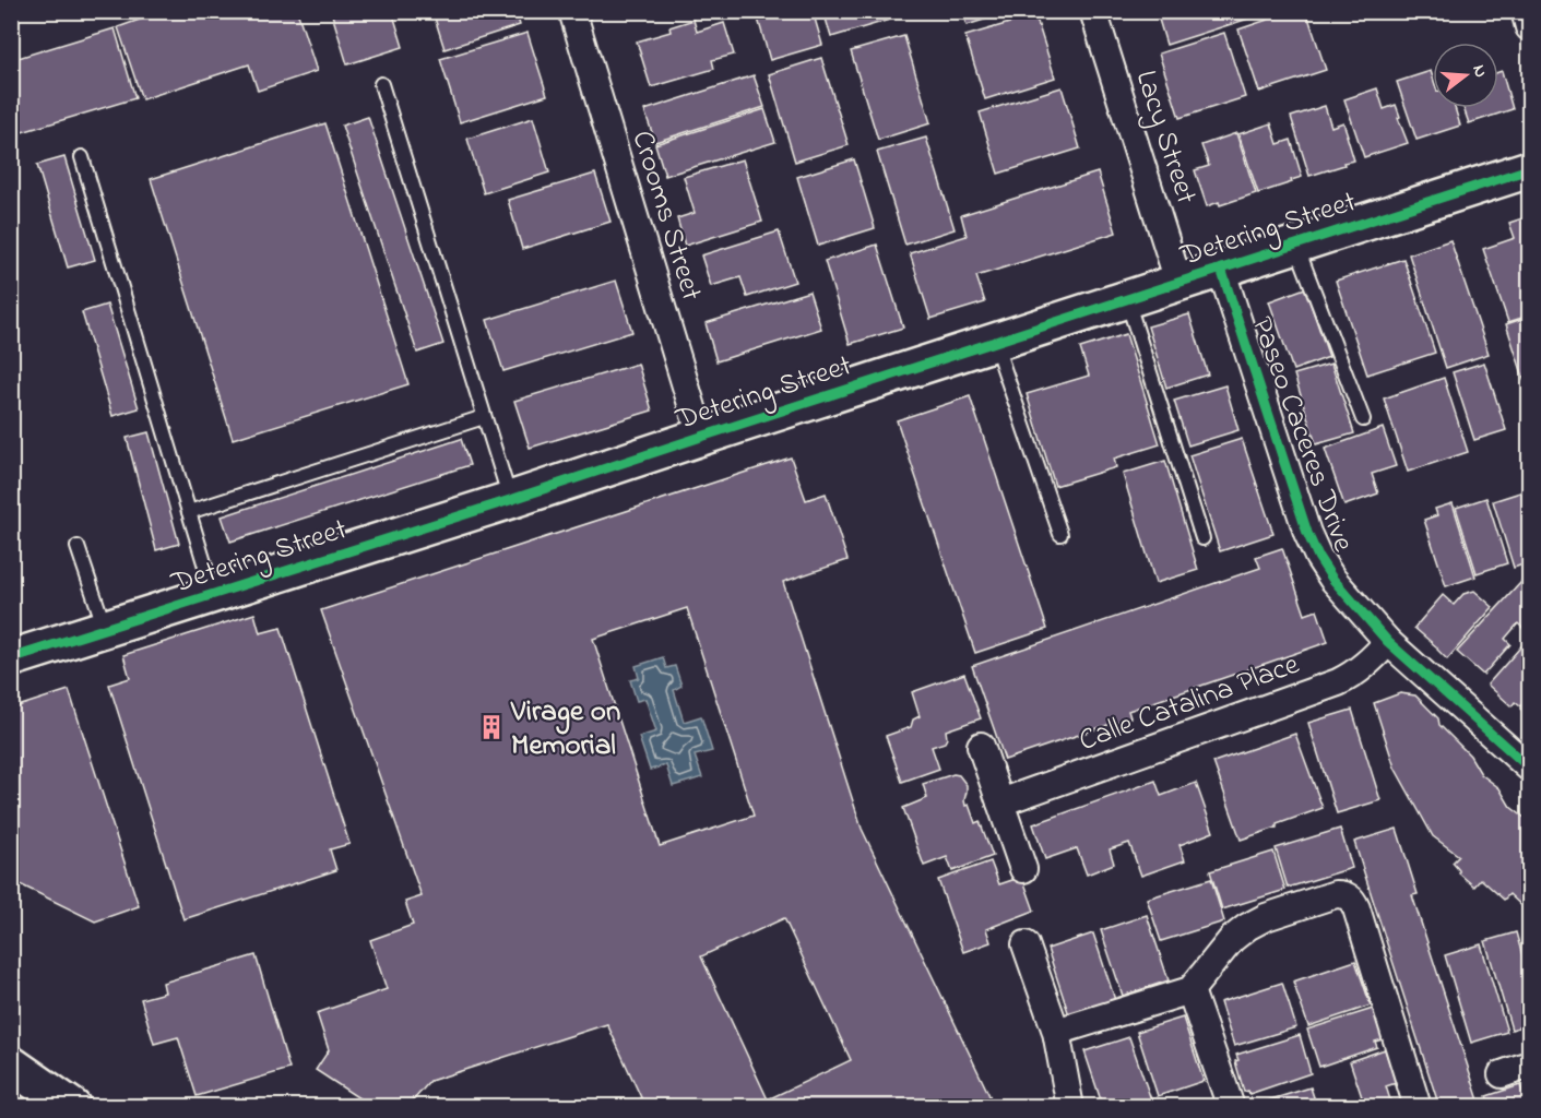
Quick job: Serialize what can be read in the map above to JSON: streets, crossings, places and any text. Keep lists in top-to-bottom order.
{
  "streets": {
    "street": [
      "Lacy Street",
      "Crooms Street",
      "Detering Street",
      "Paseo Caceres Drive",
      "Calle Catalina Place"
    ]
  },
  "crossings": [
    ["Lacy Street", "Detering Street"],
    ["Crooms Street", "Detering Street"],
    ["Detering Street", "Paseo Caceres Drive"],
    ["Paseo Caceres Drive", "Calle Catalina Place"]
  ],
  "places": {
    "building": ["Virage on Memorial"]
  },
  "north": "right"
}
